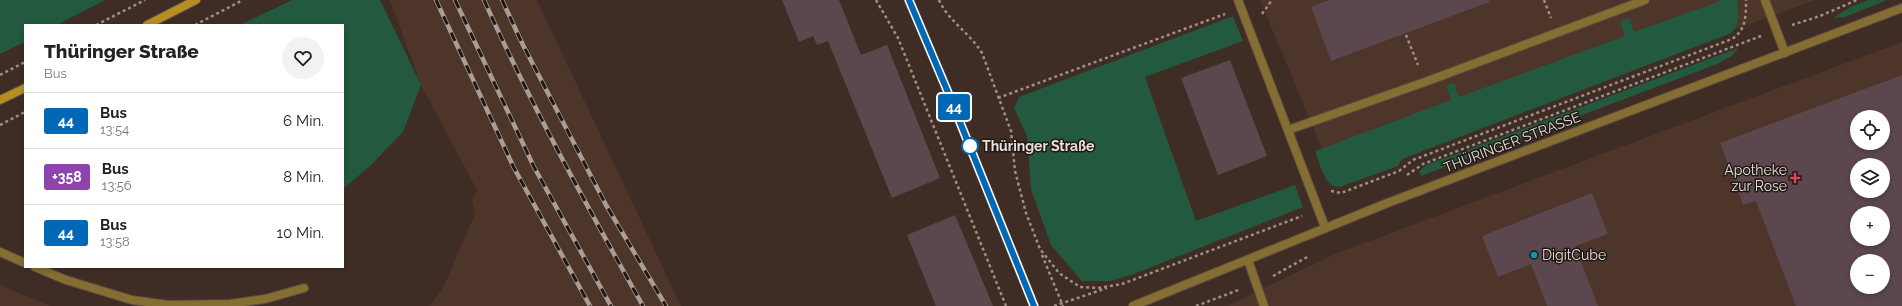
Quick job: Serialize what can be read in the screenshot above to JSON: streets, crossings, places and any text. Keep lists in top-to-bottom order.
{
  "streets": {
    "street": ["THÜRINGER STRASSE"]
  },
  "places": {
    "other": ["Thüringer Straße", "DigitCube"],
    "health": ["Apotheke zur Rose"]
  },
  "lines": ["bus line 44"],
  "page": {
    "on_map": "44",
    "heading": ["Thüringer Straße", "Bus"],
    "list": [
      {
        "mark": "44",
        "name": "Bus",
        "note": "13:54",
        "value": "6 Min."
      },
      {
        "mark": "+358",
        "name": "Bus",
        "note": "13:56",
        "value": "8 Min."
      },
      {
        "mark": "44",
        "name": "Bus",
        "note": "13:58",
        "value": "10 Min."
      }
    ],
    "map_buttons": ["+", "−"]
  }
}
